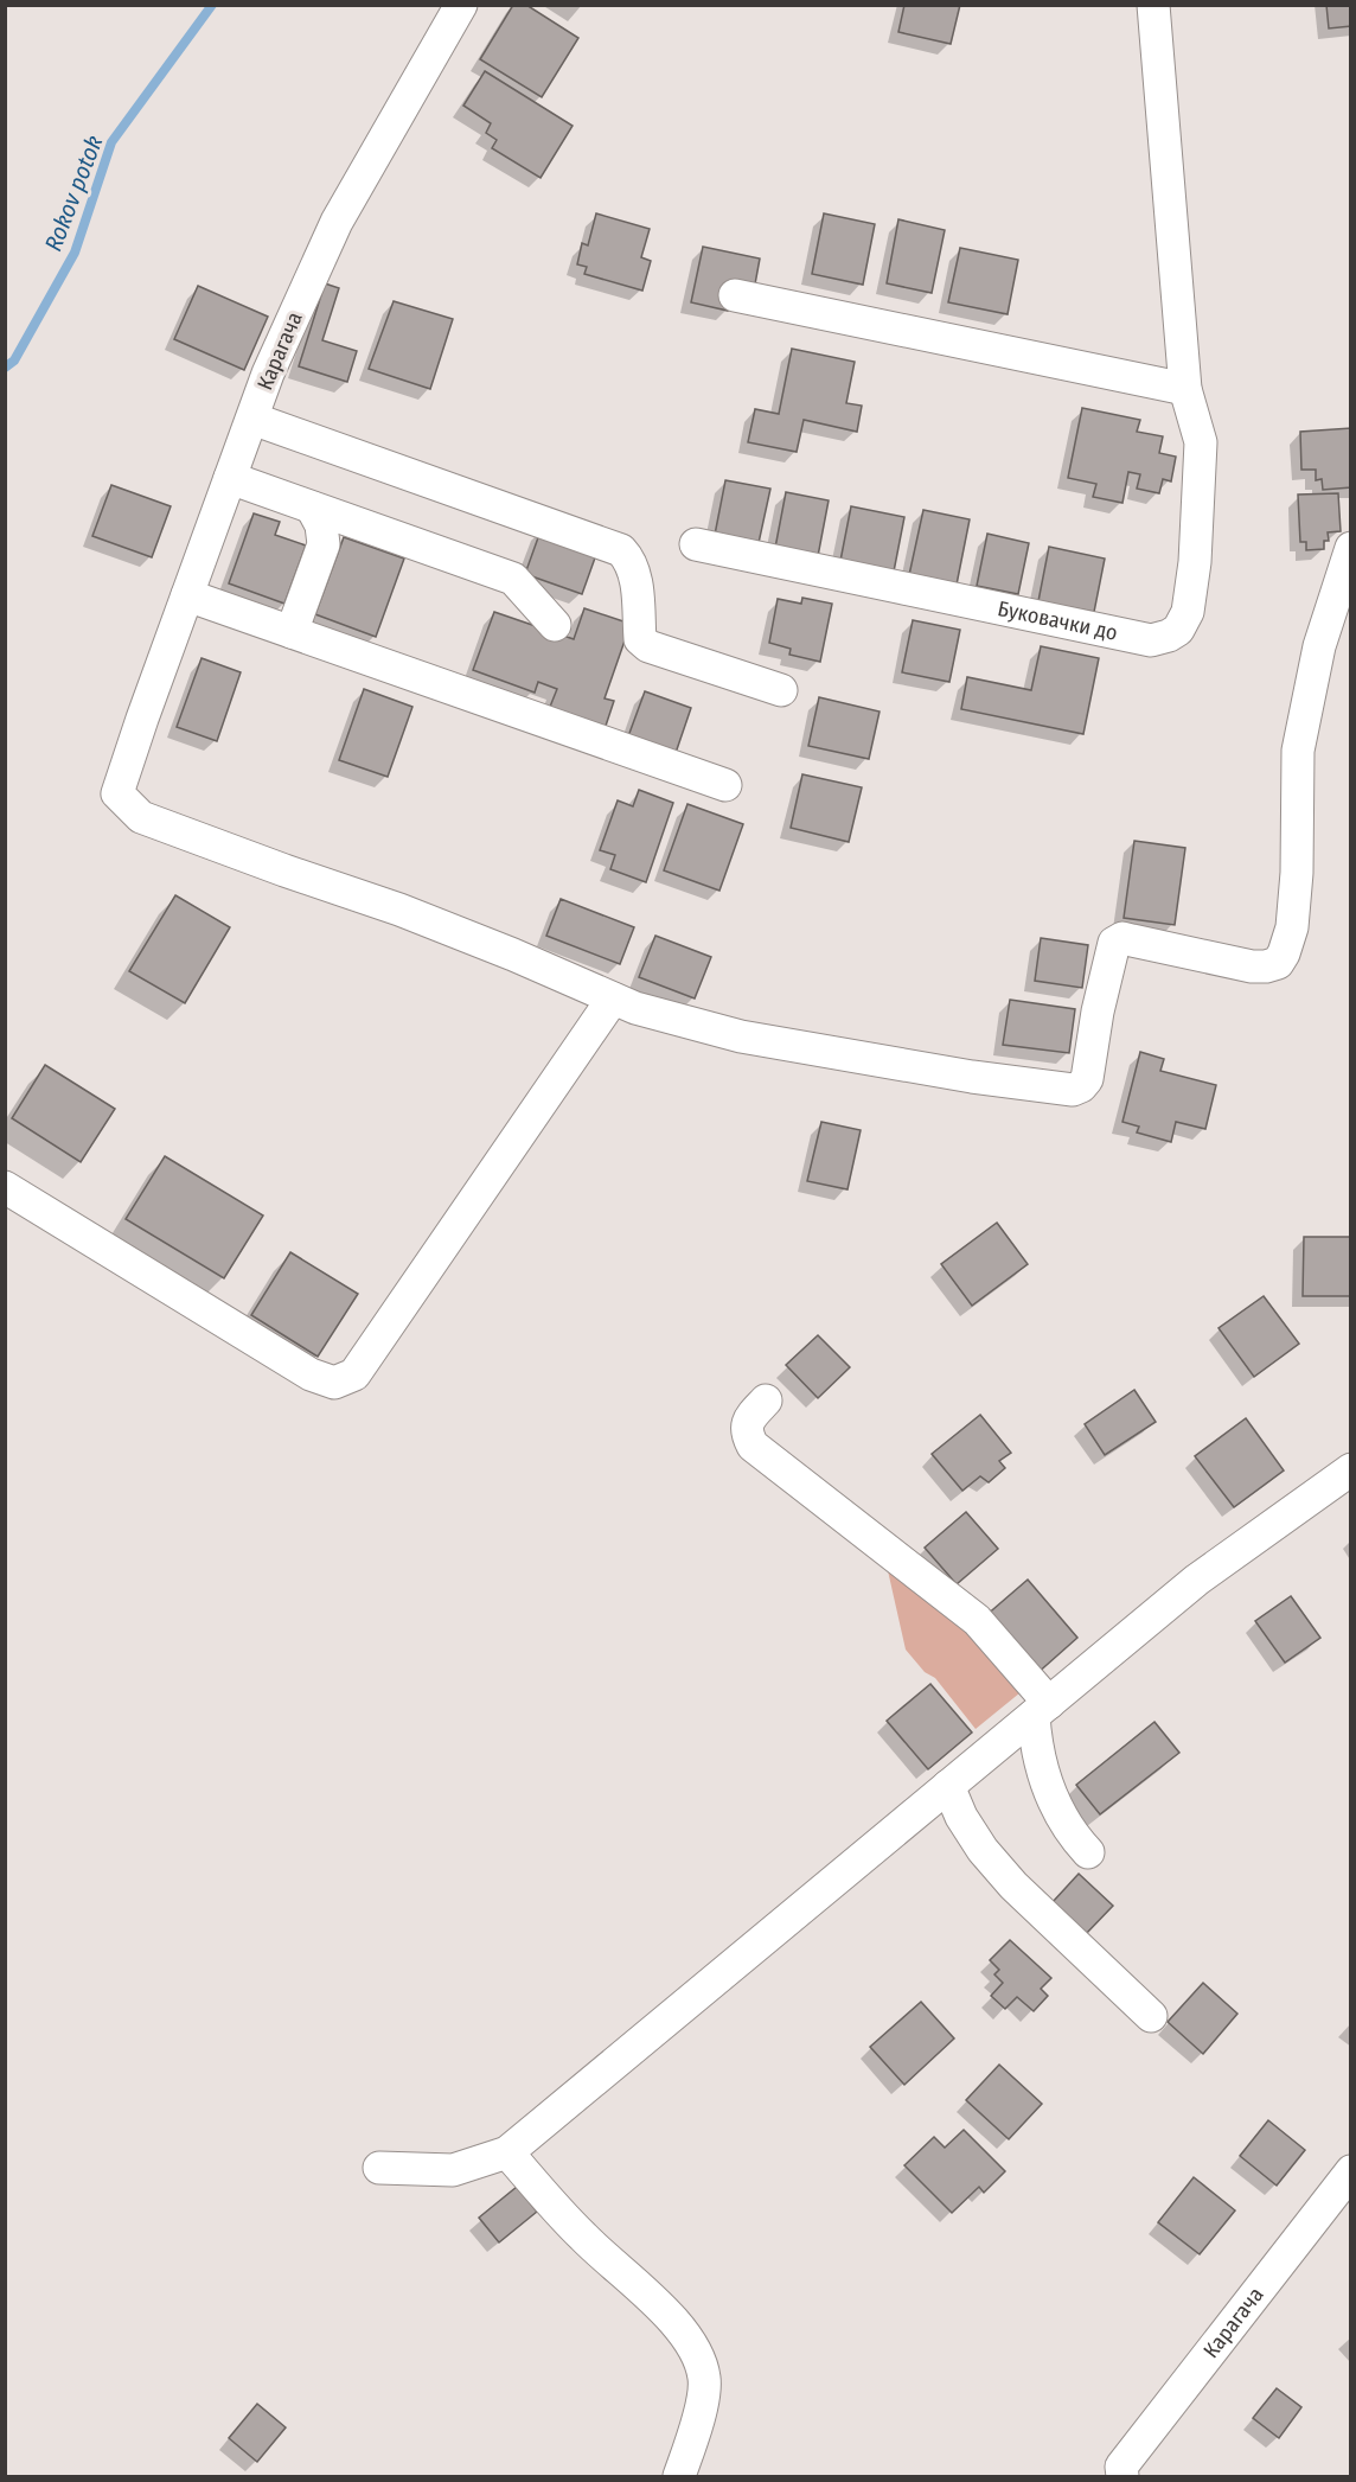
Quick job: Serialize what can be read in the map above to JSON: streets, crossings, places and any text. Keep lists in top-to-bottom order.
{
  "streets": {
    "street": ["Карагача", "Буковачки до"]
  },
  "water": ["Rokov potok"]
}
